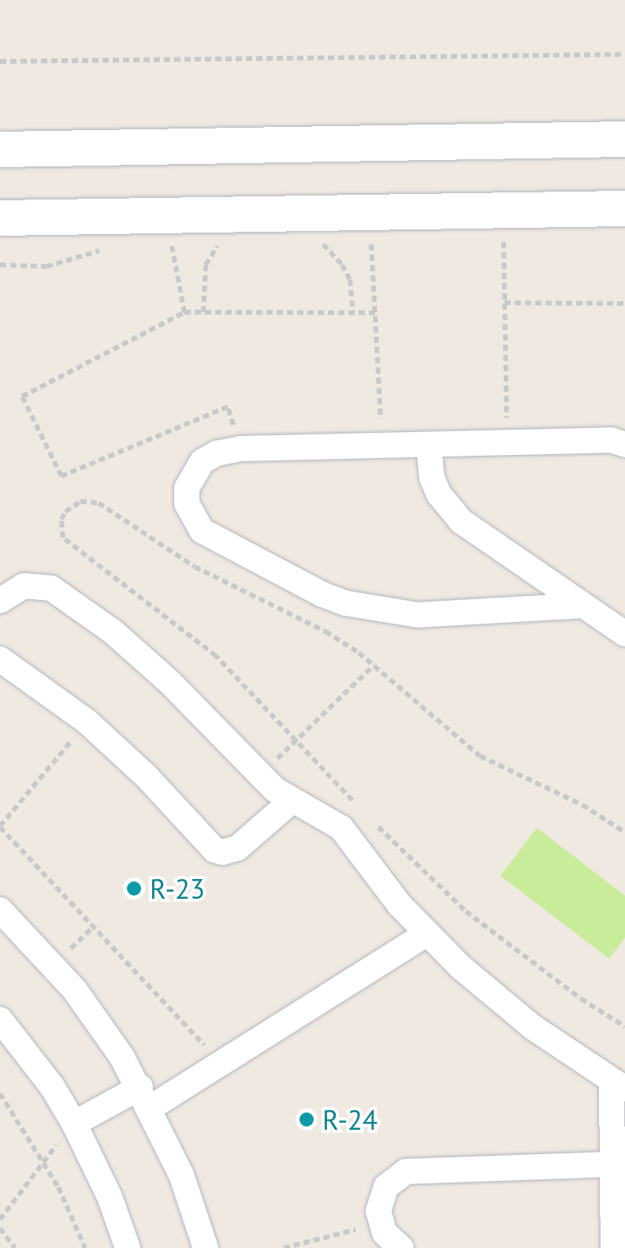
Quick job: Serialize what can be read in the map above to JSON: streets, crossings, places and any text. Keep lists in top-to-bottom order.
{
  "places": ["R-23", "R-24"]
}
